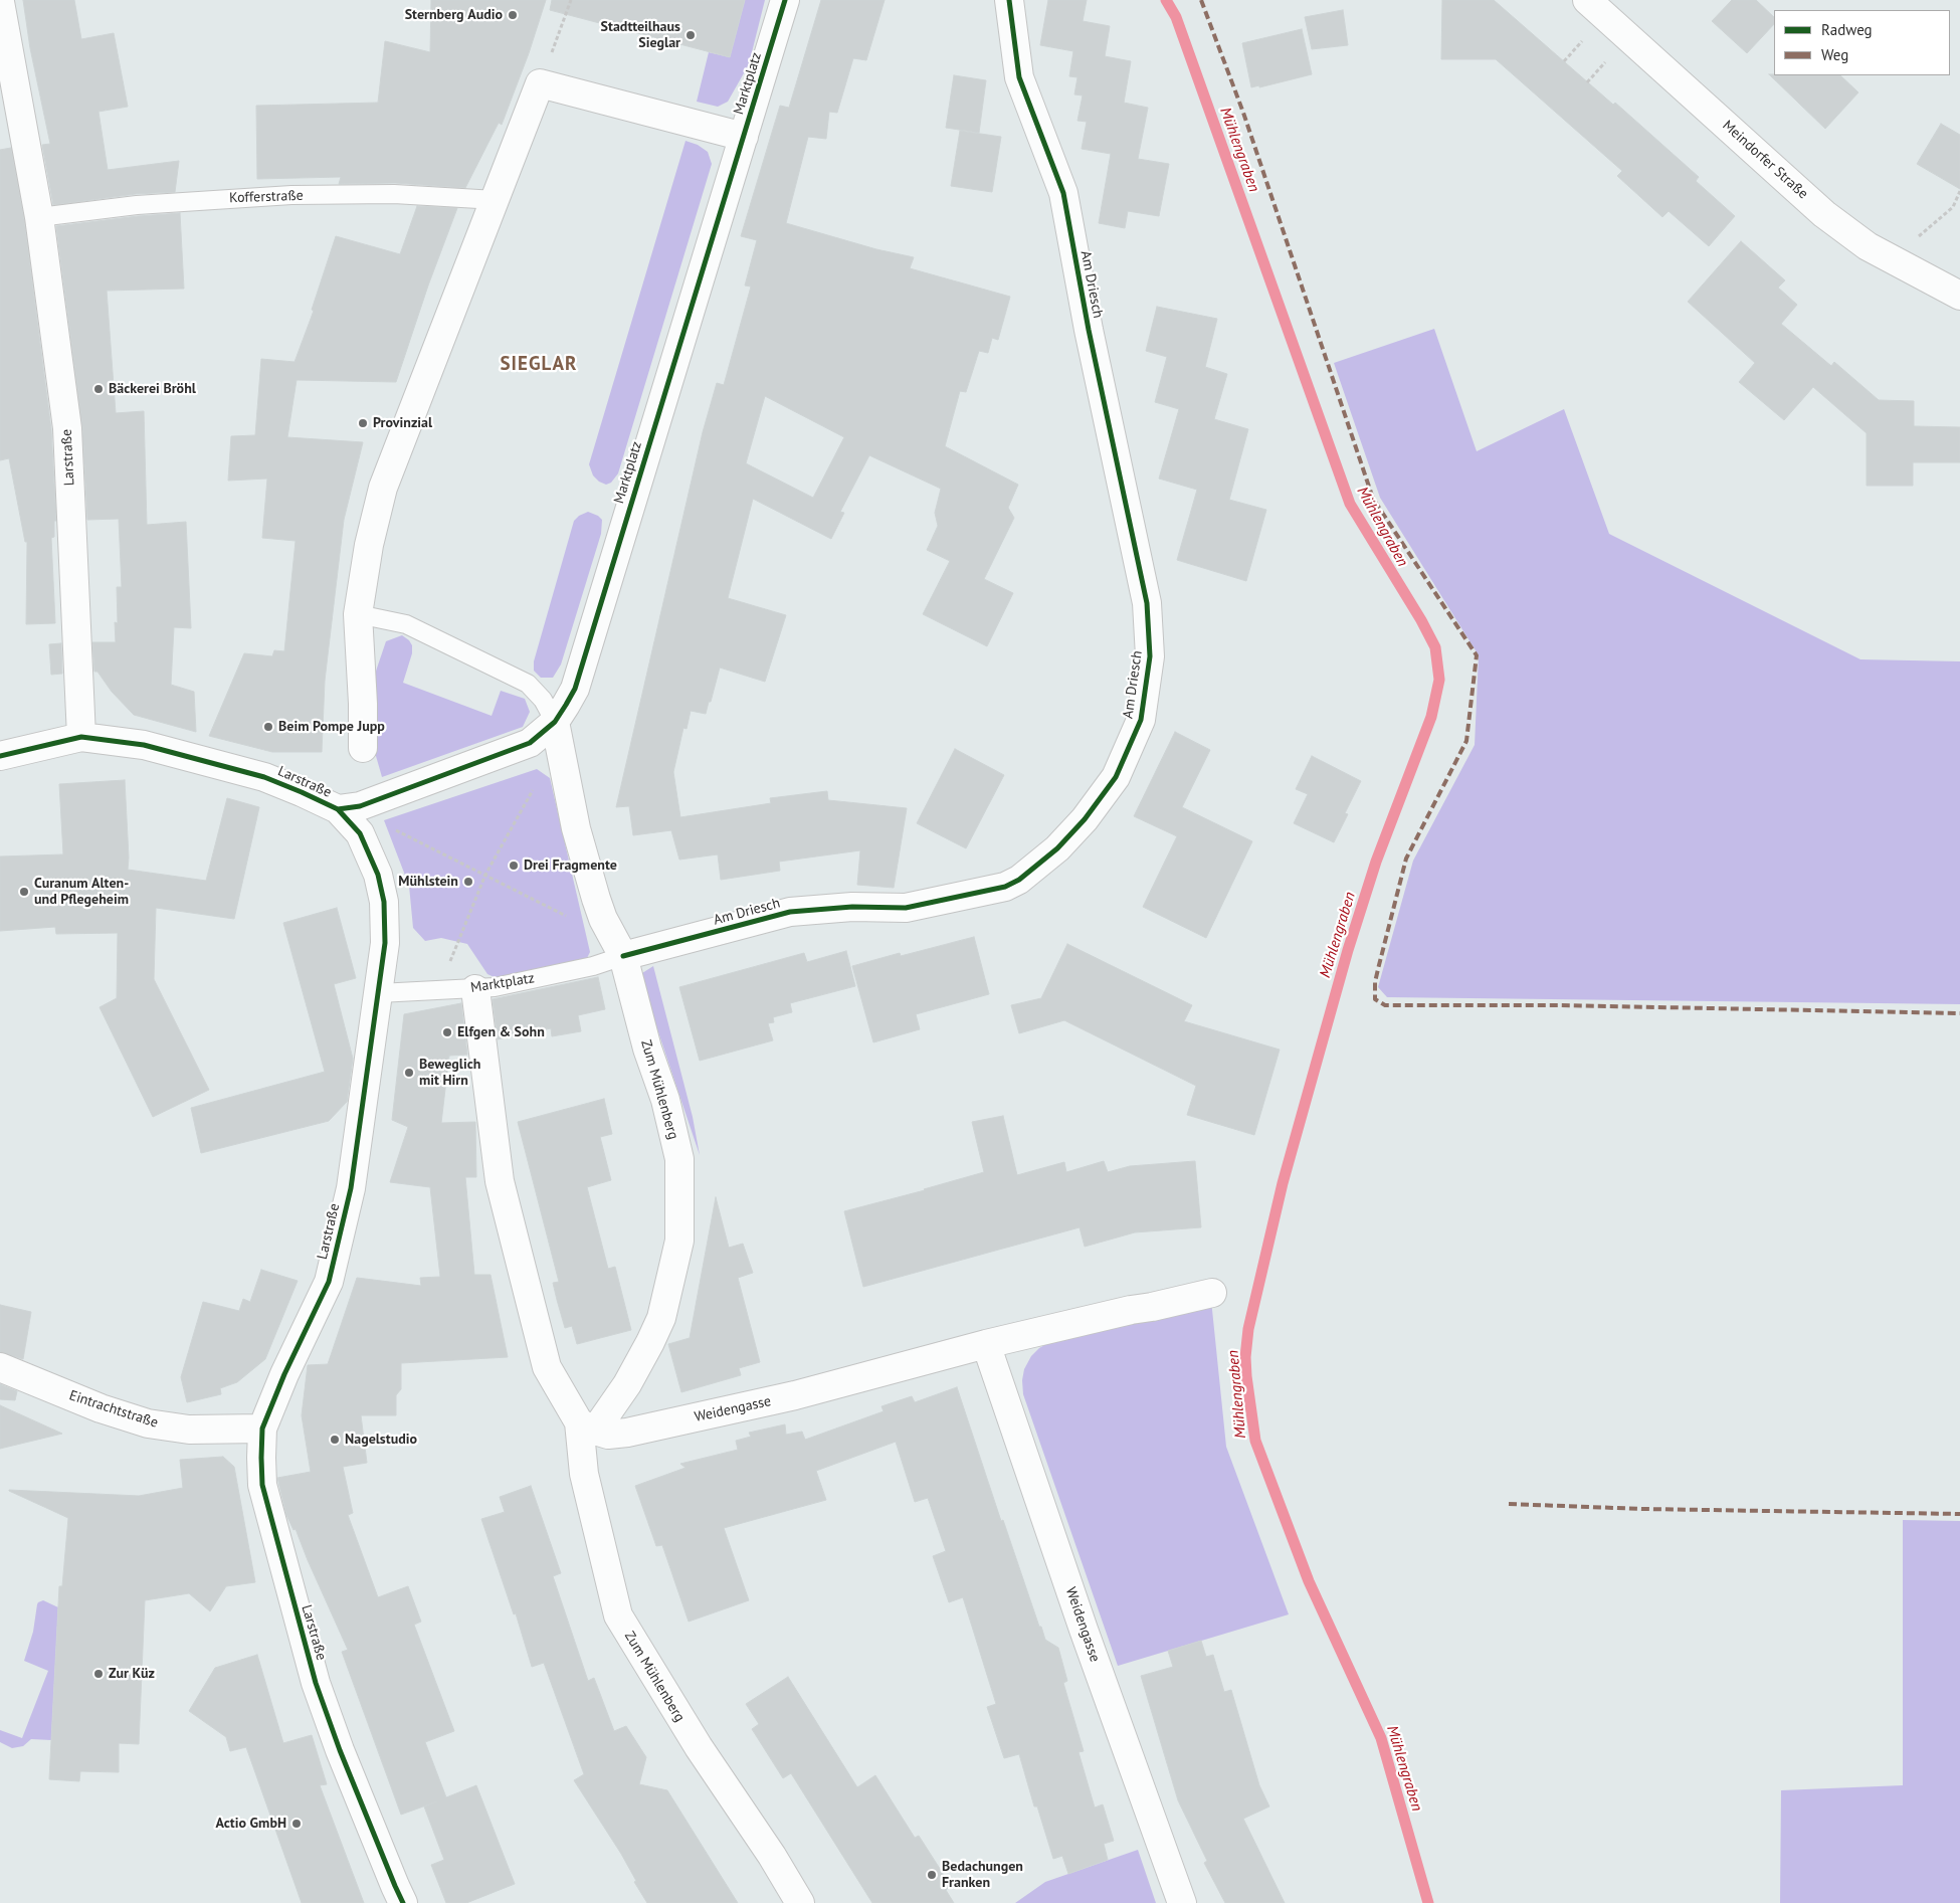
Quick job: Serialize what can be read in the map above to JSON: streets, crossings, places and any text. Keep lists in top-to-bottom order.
{
  "streets": {
    "street": [
      "Marktplatz",
      "Meindorfer Straße",
      "Am Driesch",
      "Larstraße",
      "Zum Mühlenberg",
      "Eintrachtstraße",
      "Weidengasse"
    ],
    "lane": ["Kofferstraße"]
  },
  "crossings": [
    ["Marktplatz", "Am Driesch"],
    ["Marktplatz", "Larstraße"],
    ["Marktplatz", "Zum Mühlenberg"],
    ["Kofferstraße", "Larstraße"],
    ["Am Driesch", "Zum Mühlenberg"],
    ["Larstraße", "Eintrachtstraße"],
    ["Zum Mühlenberg", "Weidengasse"]
  ],
  "districts": ["SIEGLAR"],
  "water": ["Mühlengraben"],
  "places": [
    "Sternberg Audio",
    "Stadtteilhaus Sieglar",
    "Bäckerei Bröhl",
    "Provinzial",
    "Beim Pompe Jupp",
    "Drei Fragmente",
    "Mühlstein",
    "Curanum Alten- und Pflegeheim",
    "Elfgen & Sohn",
    "Beweglich mit Hirn",
    "Nagelstudio",
    "Zur Küz",
    "Actio GmbH",
    "Bedachungen Franken"
  ],
  "legend": ["Radweg", "Weg"]
}
